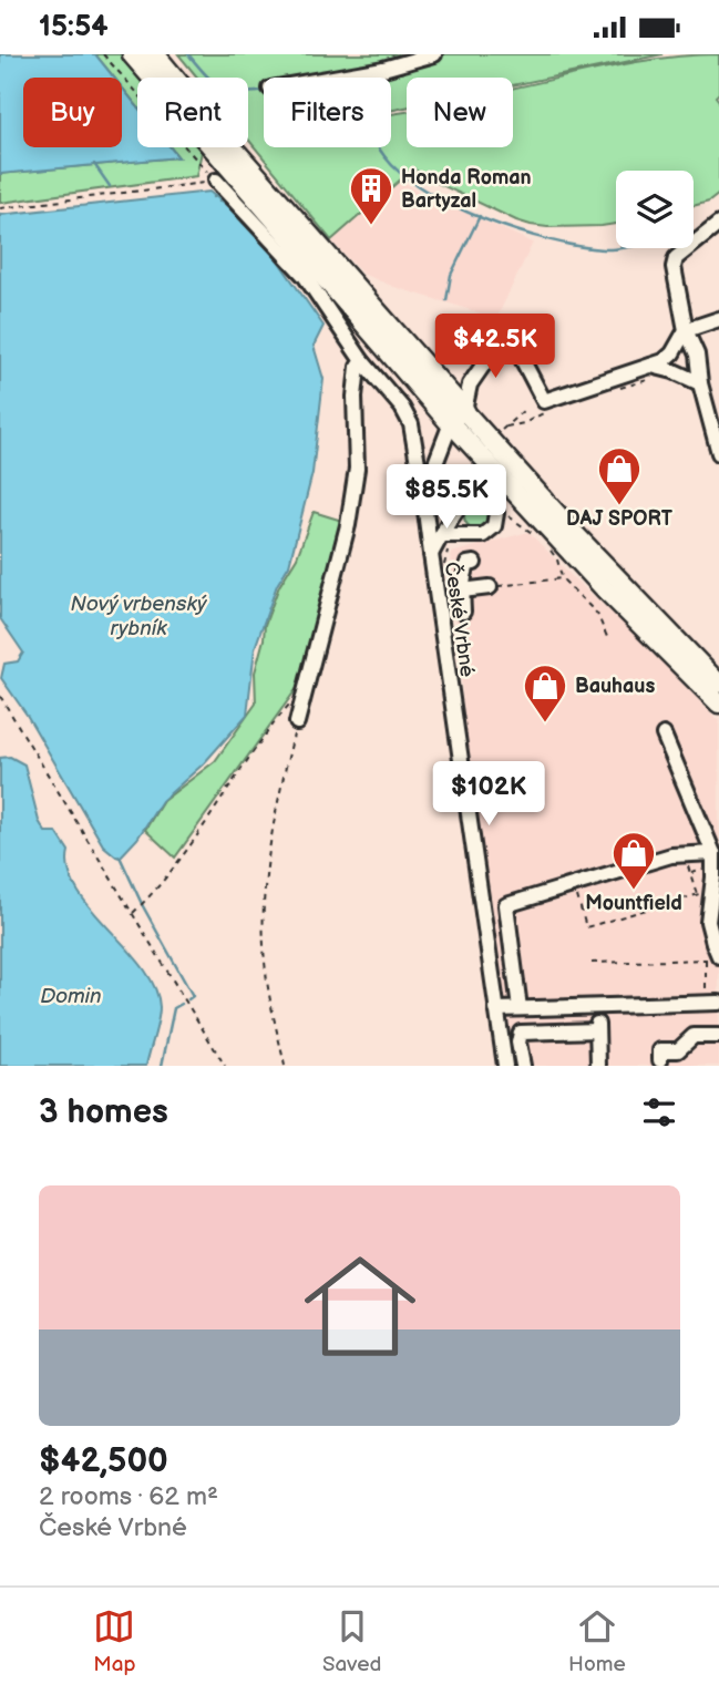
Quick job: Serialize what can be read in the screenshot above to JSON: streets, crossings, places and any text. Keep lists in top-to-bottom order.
{
  "streets": {
    "street": ["České Vrbné"]
  },
  "water": ["Nový vrbenský rybník", "Domin"],
  "places": {
    "building": ["Honda Roman Bartyzal"],
    "shop": ["DAJ SPORT", "Bauhaus", "Mountfield"]
  },
  "page": {
    "status": "15:54",
    "chip": [
      "Buy",
      "Rent",
      "Filters",
      "New"
    ],
    "price": ["$42.5K", "$85.5K", "$102K"],
    "heading": "3 homes",
    "list": [
      {
        "name": "$42,500",
        "note": "2 rooms · 62 m² · České Vrbné"
      }
    ],
    "tabs": ["Map", "Saved", "Home"]
  }
}
